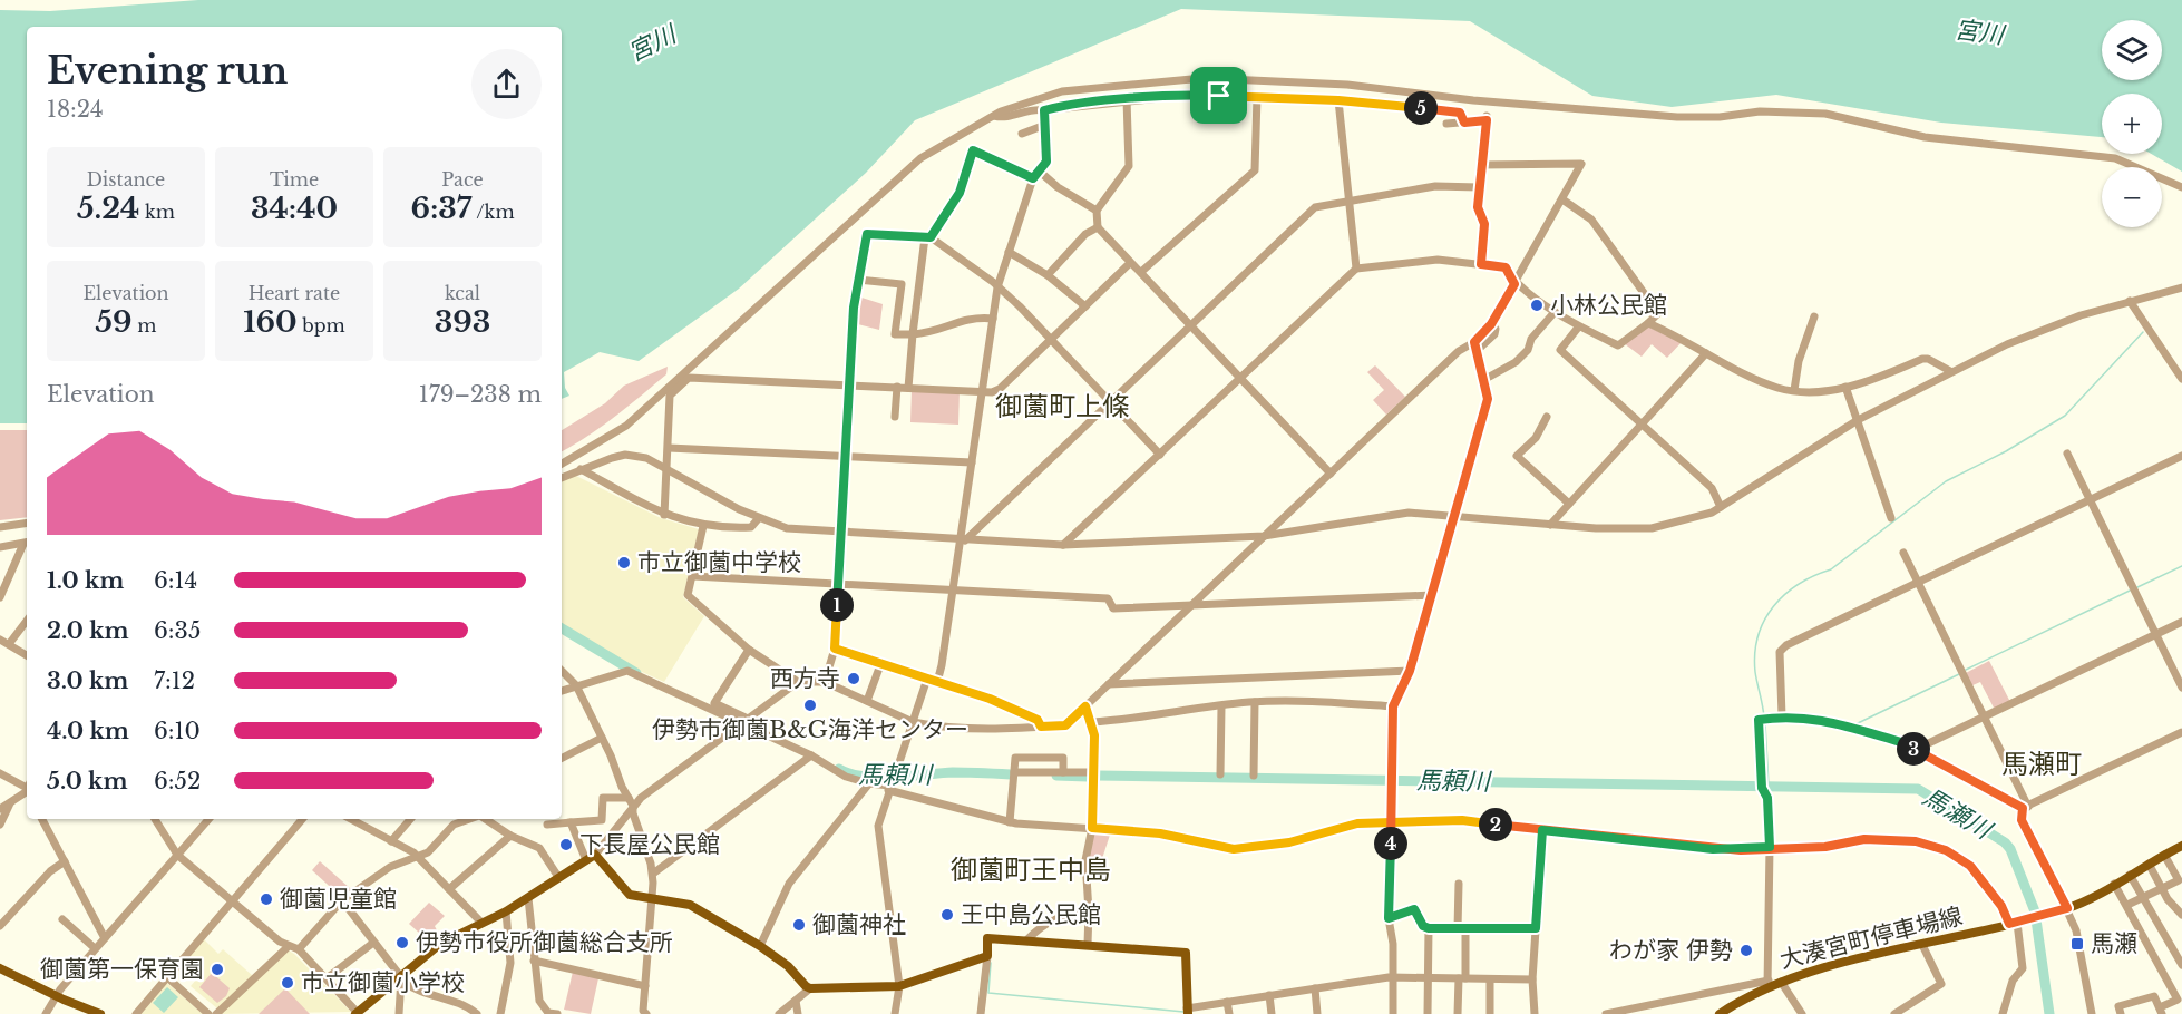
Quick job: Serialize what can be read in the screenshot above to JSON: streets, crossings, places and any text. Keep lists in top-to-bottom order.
{
  "streets": {
    "main road": ["大湊宮町停車場線"]
  },
  "districts": ["御薗町上條", "馬瀬町", "御薗町王中島"],
  "water": ["宮川", "馬頼川", "馬瀬川"],
  "places": {
    "other": [
      "小林公民館",
      "市立御薗中学校",
      "西方寺",
      "伊勢市御薗B&G海洋センター",
      "下長屋公民館",
      "御薗児童館",
      "王中島公民館",
      "御薗神社",
      "伊勢市役所御薗総合支所",
      "わが家 伊勢",
      "御薗第一保育園",
      "市立御薗小学校"
    ],
    "transit": ["馬瀬"]
  },
  "page": {
    "map_buttons": ["+", "−"],
    "heading": ["Evening run", "18:24"],
    "pins": [
      "5",
      "1",
      "3",
      "2",
      "4"
    ],
    "stats": [
      ["Distance", "5.24 km"],
      ["Time", "34:40"],
      ["Pace", "6:37 /km"],
      ["Elevation", "59 m"],
      ["Heart rate", "160 bpm"],
      ["kcal", "393"]
    ],
    "chart": ["Elevation", "179–238 m"],
    "list": [
      {
        "name": "1.0 km",
        "note": "6:14"
      },
      {
        "name": "2.0 km",
        "note": "6:35"
      },
      {
        "name": "3.0 km",
        "note": "7:12"
      },
      {
        "name": "4.0 km",
        "note": "6:10"
      },
      {
        "name": "5.0 km",
        "note": "6:52"
      }
    ]
  }
}
